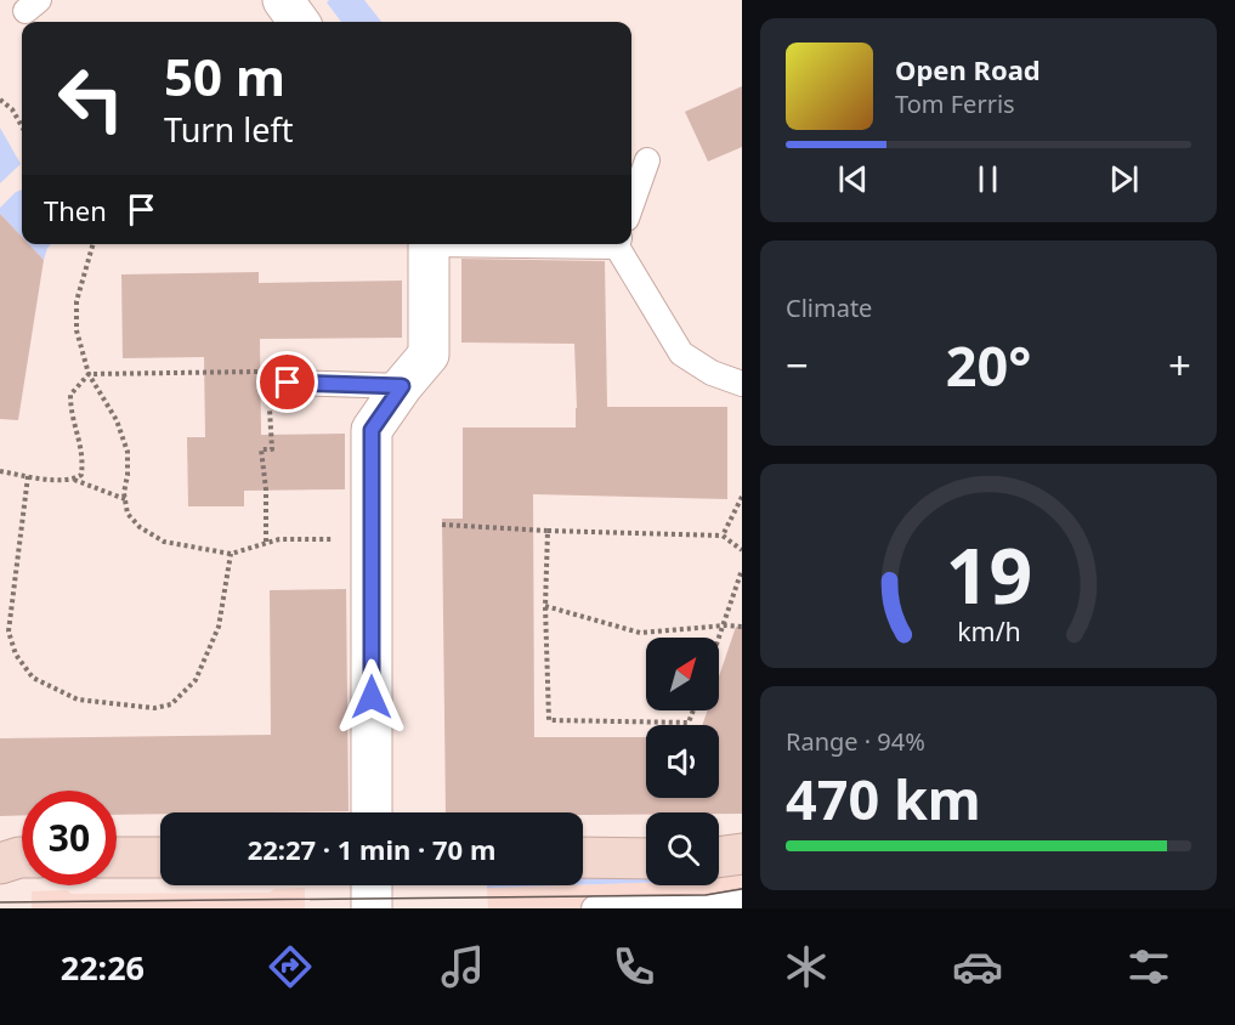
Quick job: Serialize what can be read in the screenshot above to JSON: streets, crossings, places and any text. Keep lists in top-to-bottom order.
{
  "north": "top right",
  "page": {
    "turn": ["50 m", "Turn left"],
    "song": ["Open Road", "Tom Ferris"],
    "then": "Then",
    "tile": [
      "Climate",
      ["Range · 94%", "470 km"]
    ],
    "heat": ["−", "20°", "+"],
    "limit": "30",
    "trip": "22:27 · 1 min · 70 m",
    "tabs": "22:26",
    "gauge": ["19", "km/h"]
  }
}
